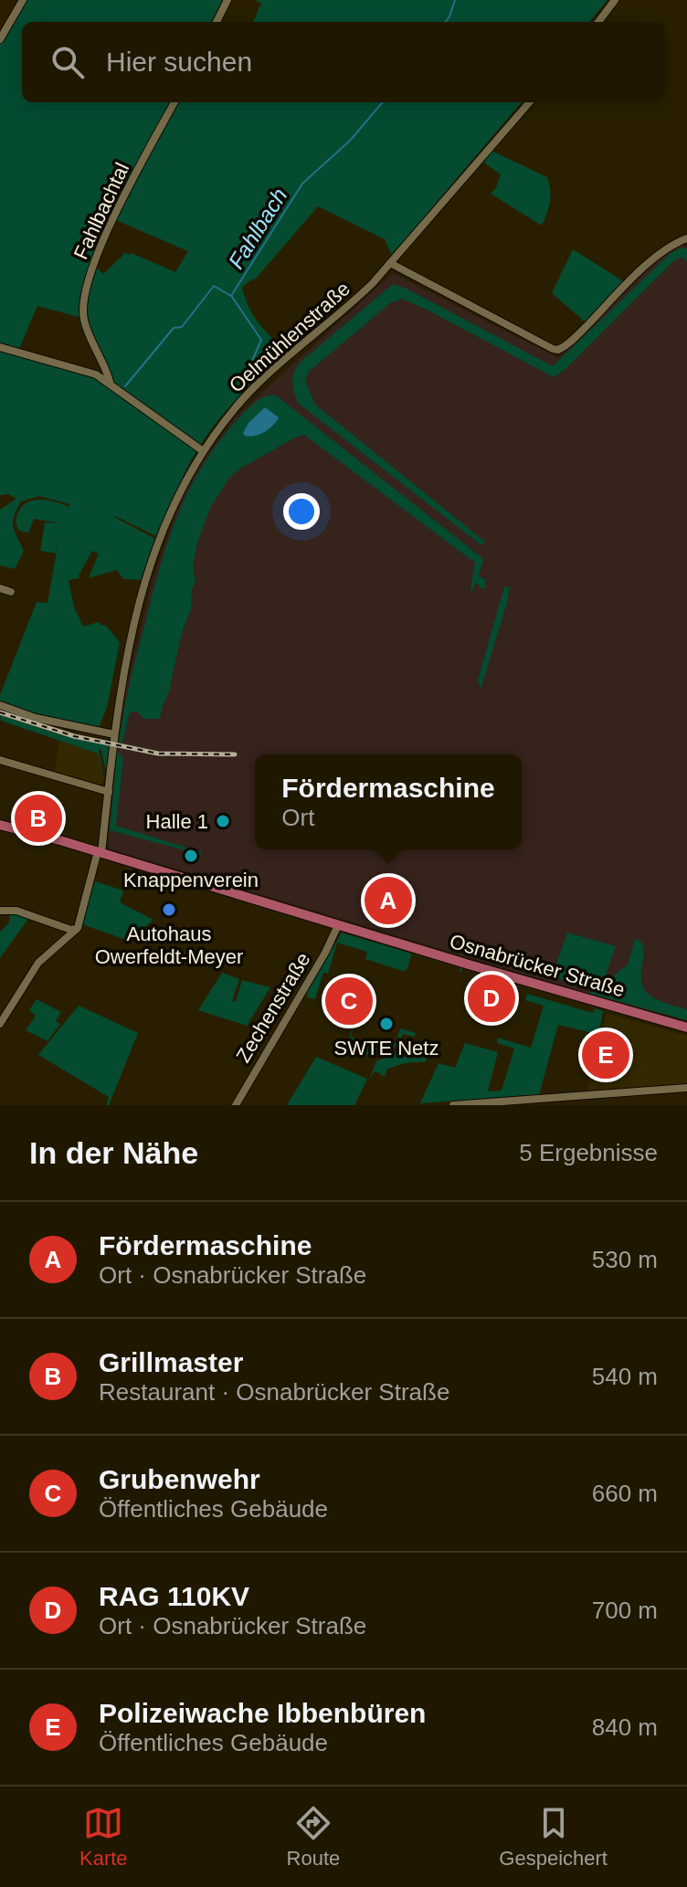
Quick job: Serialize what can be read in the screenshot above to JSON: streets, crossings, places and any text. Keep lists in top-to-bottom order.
{
  "streets": {
    "main road": ["Osnabrücker Straße"],
    "street": ["Fahlbachtal", "Oelmühlenstraße", "Zechenstraße"]
  },
  "crossings": [
    ["Oelmühlenstraße", "Osnabrücker Straße"],
    ["Osnabrücker Straße", "Zechenstraße"]
  ],
  "water": ["Fahlbach"],
  "places": [
    "Halle 1",
    "Knappenverein",
    "Autohaus Owerfeldt-Meyer",
    "SWTE Netz"
  ],
  "page": {
    "search": "Hier suchen",
    "popup": ["Fördermaschine", "Ort"],
    "pins": [
      "B",
      "A",
      "D",
      "C",
      "E"
    ],
    "heading": ["In der Nähe", "5 Ergebnisse"],
    "list": [
      {
        "mark": "A",
        "name": "Fördermaschine",
        "note": "Ort · Osnabrücker Straße",
        "value": "530 m"
      },
      {
        "mark": "B",
        "name": "Grillmaster",
        "note": "Restaurant · Osnabrücker Straße",
        "value": "540 m"
      },
      {
        "mark": "C",
        "name": "Grubenwehr",
        "note": "Öffentliches Gebäude",
        "value": "660 m"
      },
      {
        "mark": "D",
        "name": "RAG 110KV",
        "note": "Ort · Osnabrücker Straße",
        "value": "700 m"
      },
      {
        "mark": "E",
        "name": "Polizeiwache Ibbenbüren",
        "note": "Öffentliches Gebäude",
        "value": "840 m"
      }
    ],
    "nav": ["Karte", "Route", "Gespeichert"]
  }
}
